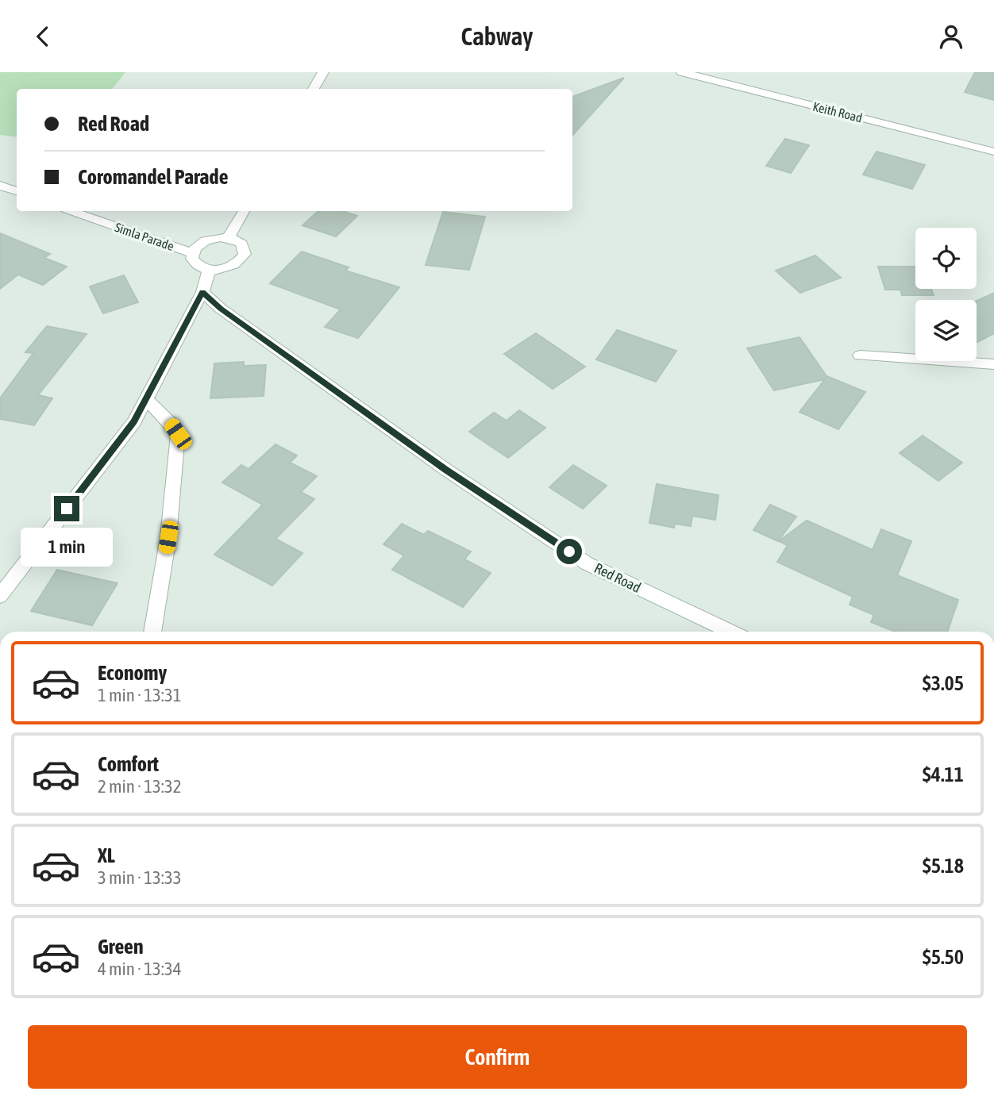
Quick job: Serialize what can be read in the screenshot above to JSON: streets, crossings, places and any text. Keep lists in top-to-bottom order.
{
  "streets": {
    "street": ["Keith Road", "Simla Parade", "Red Road"]
  },
  "page": {
    "header": "Cabway",
    "banner": ["Red Road", "Coromandel Parade"],
    "bubble": "1 min",
    "list": [
      {
        "name": "Economy",
        "note": "1 min · 13:31",
        "value": "$3.05"
      },
      {
        "name": "Comfort",
        "note": "2 min · 13:32",
        "value": "$4.11"
      },
      {
        "name": "XL",
        "note": "3 min · 13:33",
        "value": "$5.18"
      },
      {
        "name": "Green",
        "note": "4 min · 13:34",
        "value": "$5.50"
      }
    ],
    "buttons": "Confirm"
  }
}
